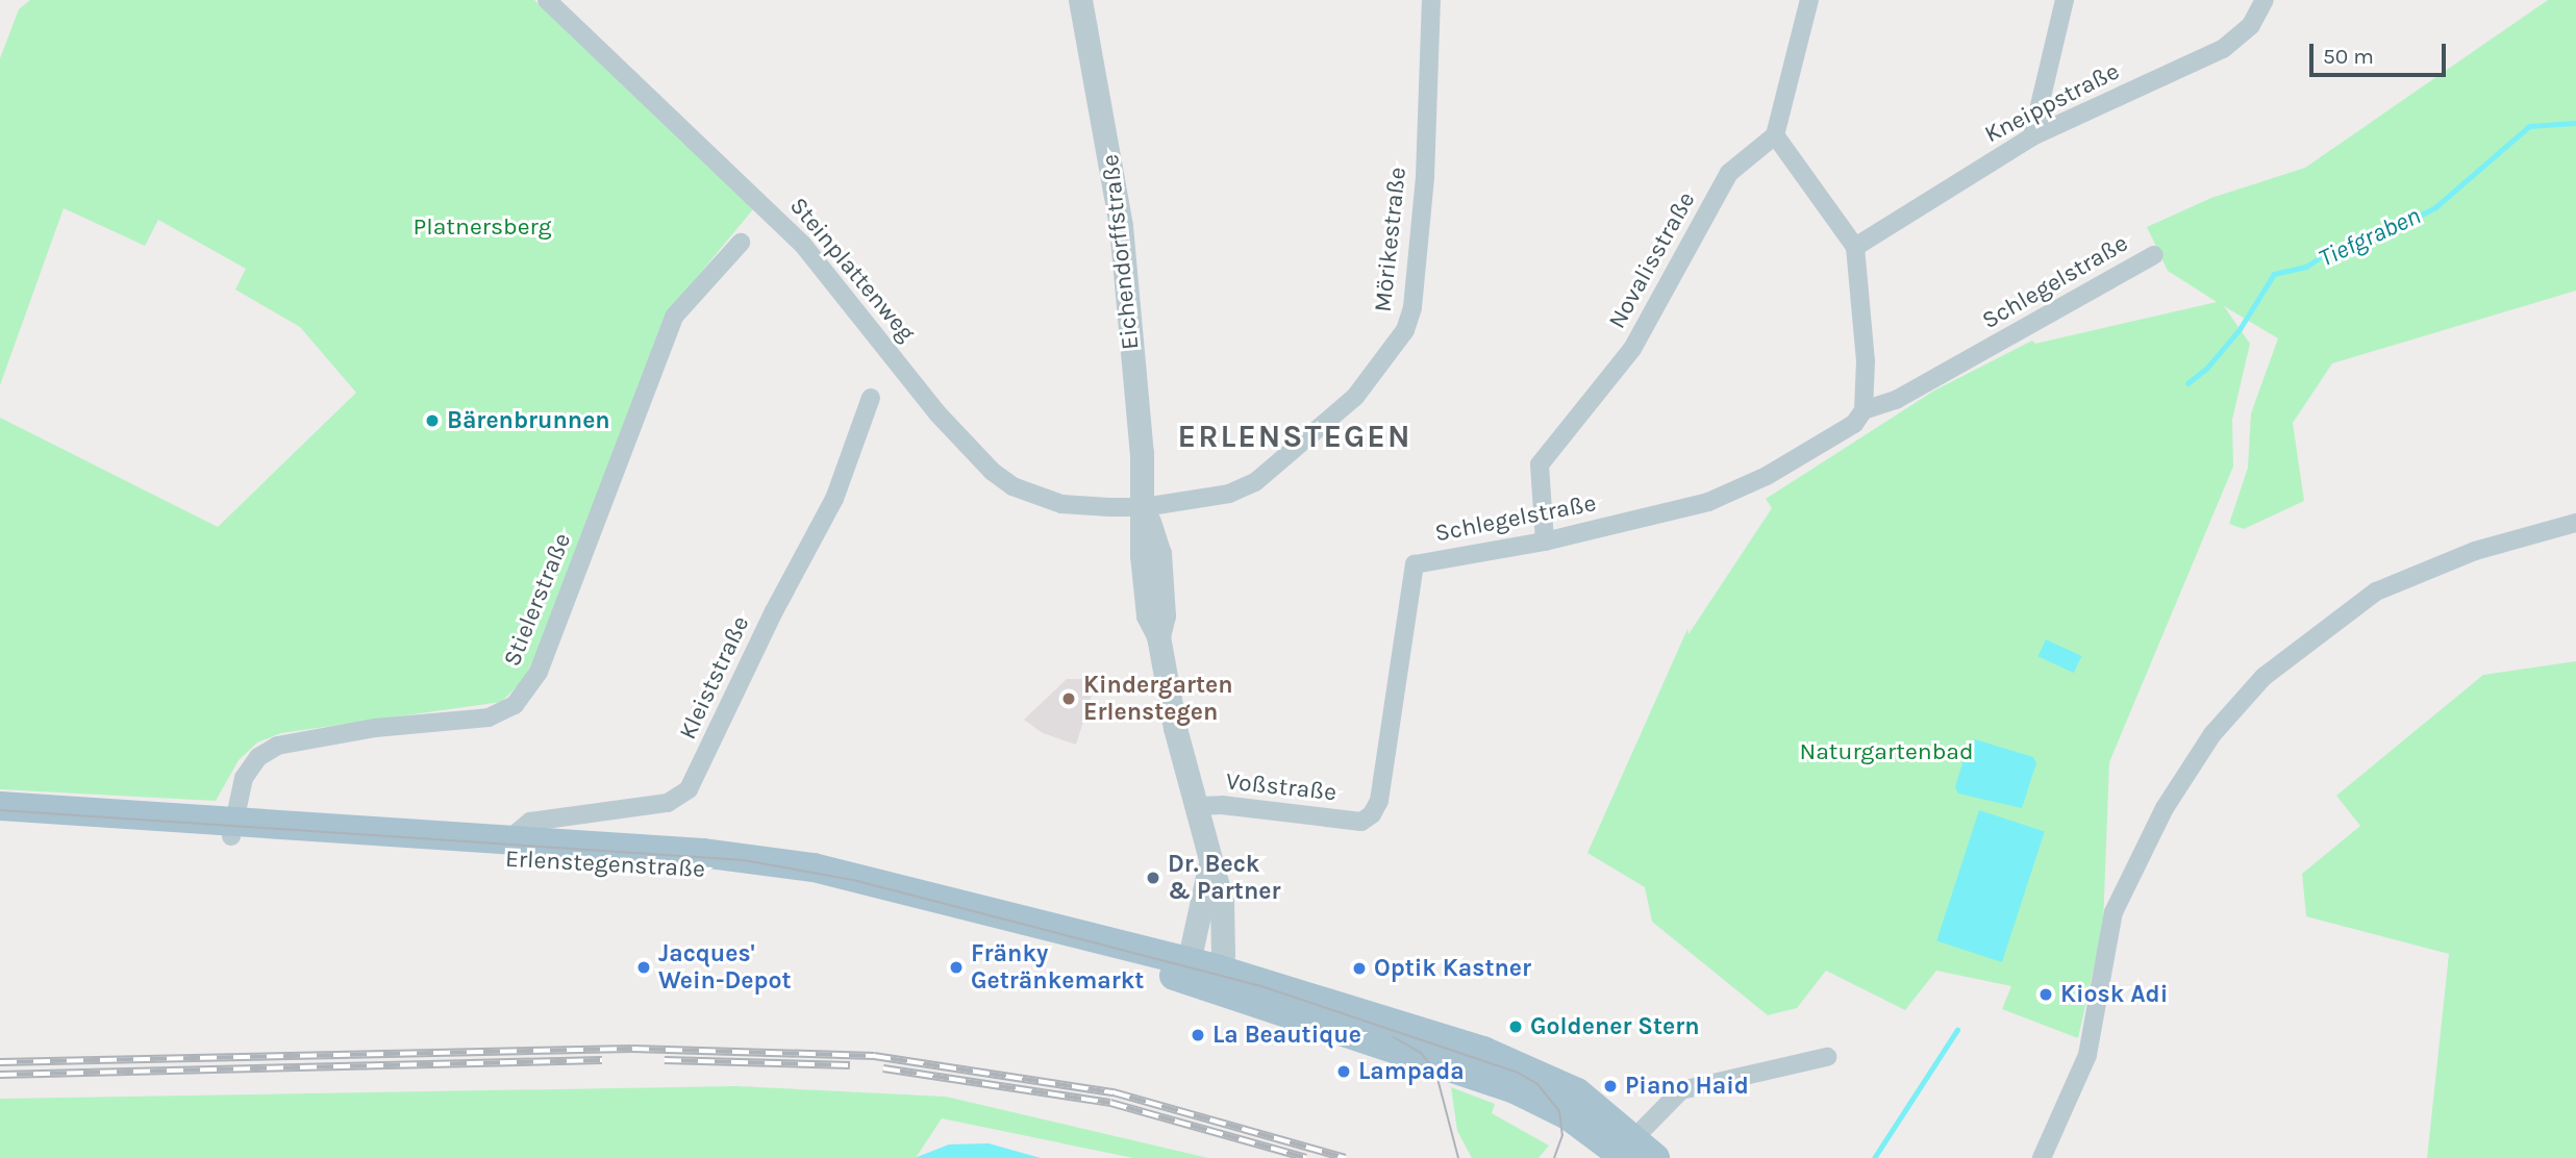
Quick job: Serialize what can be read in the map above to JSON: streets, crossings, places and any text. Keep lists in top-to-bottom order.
{
  "streets": {
    "main road": ["Erlenstegenstraße"],
    "street": [
      "Kneippstraße",
      "Mörikestraße",
      "Eichendorffstraße",
      "Novalisstraße",
      "Steinplattenweg",
      "Schlegelstraße",
      "Stielerstraße",
      "Kleiststraße",
      "Voßstraße"
    ]
  },
  "crossings": [
    ["Mörikestraße", "Eichendorffstraße"],
    ["Mörikestraße", "Steinplattenweg"],
    ["Eichendorffstraße", "Steinplattenweg"],
    ["Eichendorffstraße", "Voßstraße"],
    ["Eichendorffstraße", "Erlenstegenstraße"],
    ["Novalisstraße", "Schlegelstraße"],
    ["Schlegelstraße", "Voßstraße"],
    ["Stielerstraße", "Erlenstegenstraße"],
    ["Kleiststraße", "Erlenstegenstraße"]
  ],
  "districts": ["ERLENSTEGEN"],
  "water": ["Tiefgraben"],
  "parks": ["Platnersberg", "Naturgartenbad"],
  "places": [
    "Bärenbrunnen",
    "Kindergarten Erlenstegen",
    "Dr. Beck & Partner",
    "Jacques' Wein-Depot",
    "Fränky Getränkemarkt",
    "Optik Kastner",
    "Kiosk Adi",
    "Goldener Stern",
    "La Beautique",
    "Lampada",
    "Piano Haid"
  ],
  "scale_bar": "50 m"
}
